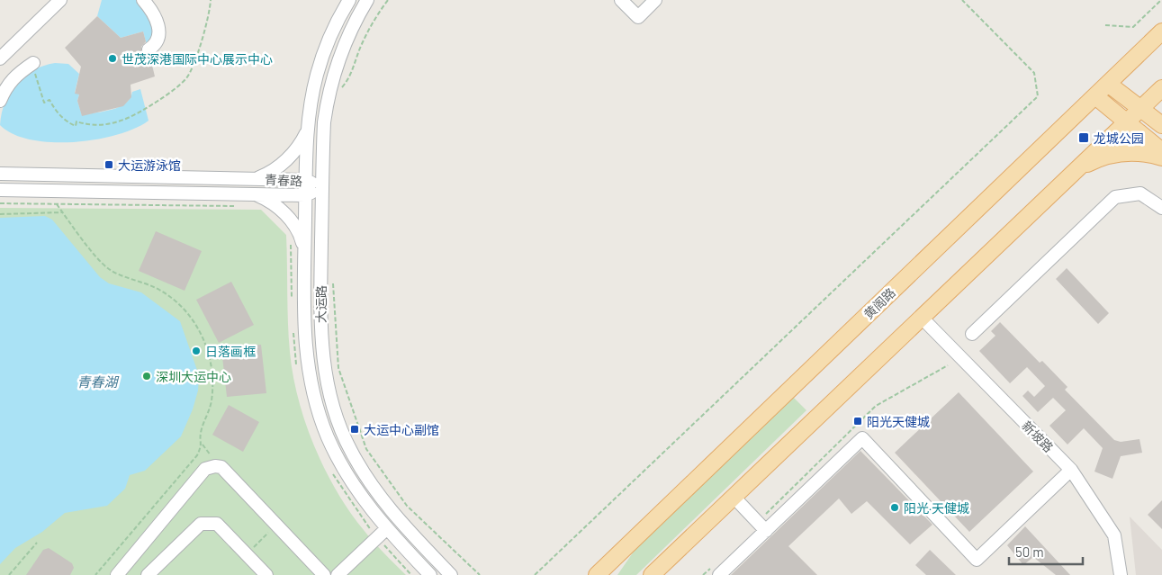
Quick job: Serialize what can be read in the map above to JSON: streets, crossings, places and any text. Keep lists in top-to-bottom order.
{
  "streets": {
    "main road": ["黄阁路"],
    "street": ["青春路", "大运路", "新坡路"]
  },
  "crossings": [
    ["青春路", "大运路"]
  ],
  "water": ["青春湖"],
  "places": {
    "other": [
      "世茂深港国际中心展示中心",
      "日落画框",
      "深圳大运中心",
      "阳光·天健城"
    ],
    "transit": [
      "龙城公园",
      "大运游泳馆",
      "阳光天健城",
      "大运中心副馆"
    ]
  },
  "scale_bar": "50 m"
}
